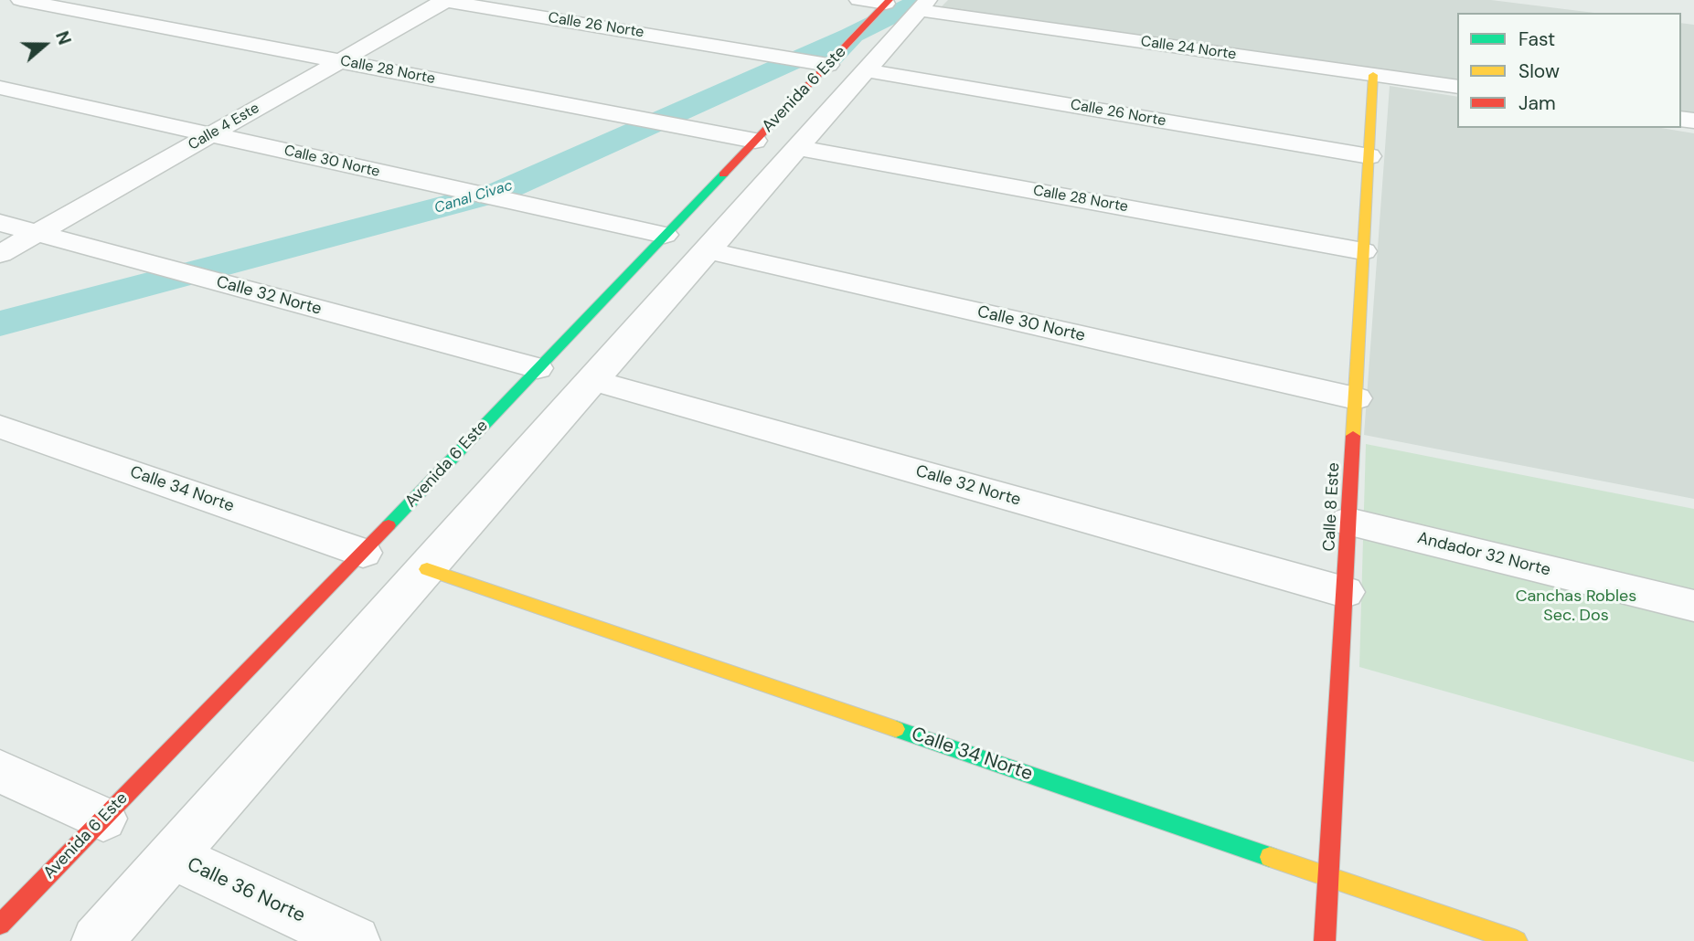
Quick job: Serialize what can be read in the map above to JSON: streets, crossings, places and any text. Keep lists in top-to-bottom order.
{
  "streets": {
    "street": [
      "Calle 26 Norte",
      "Calle 24 Norte",
      "Calle 28 Norte",
      "Avenida 6 Este",
      "Calle 4 Este",
      "Calle 30 Norte",
      "Calle 32 Norte",
      "Calle 34 Norte",
      "Calle 8 Este",
      "Andador 32 Norte",
      "Calle 36 Norte"
    ]
  },
  "crossings": [
    ["Calle 26 Norte", "Avenida 6 Este"],
    ["Calle 26 Norte", "Calle 4 Este"],
    ["Calle 26 Norte", "Calle 8 Este"],
    ["Calle 24 Norte", "Avenida 6 Este"],
    ["Calle 24 Norte", "Calle 8 Este"],
    ["Calle 28 Norte", "Avenida 6 Este"],
    ["Calle 28 Norte", "Calle 4 Este"],
    ["Calle 28 Norte", "Calle 8 Este"],
    ["Avenida 6 Este", "Calle 30 Norte"],
    ["Avenida 6 Este", "Calle 32 Norte"],
    ["Avenida 6 Este", "Calle 34 Norte"],
    ["Avenida 6 Este", "Calle 36 Norte"],
    ["Calle 4 Este", "Calle 30 Norte"],
    ["Calle 4 Este", "Calle 32 Norte"],
    ["Calle 30 Norte", "Calle 8 Este"],
    ["Calle 32 Norte", "Calle 8 Este"],
    ["Calle 34 Norte", "Calle 8 Este"],
    ["Calle 8 Este", "Andador 32 Norte"]
  ],
  "water": ["Canal Civac"],
  "parks": ["Canchas Robles Sec. Dos"],
  "legend": ["Fast", "Slow", "Jam"],
  "north": "right"
}
